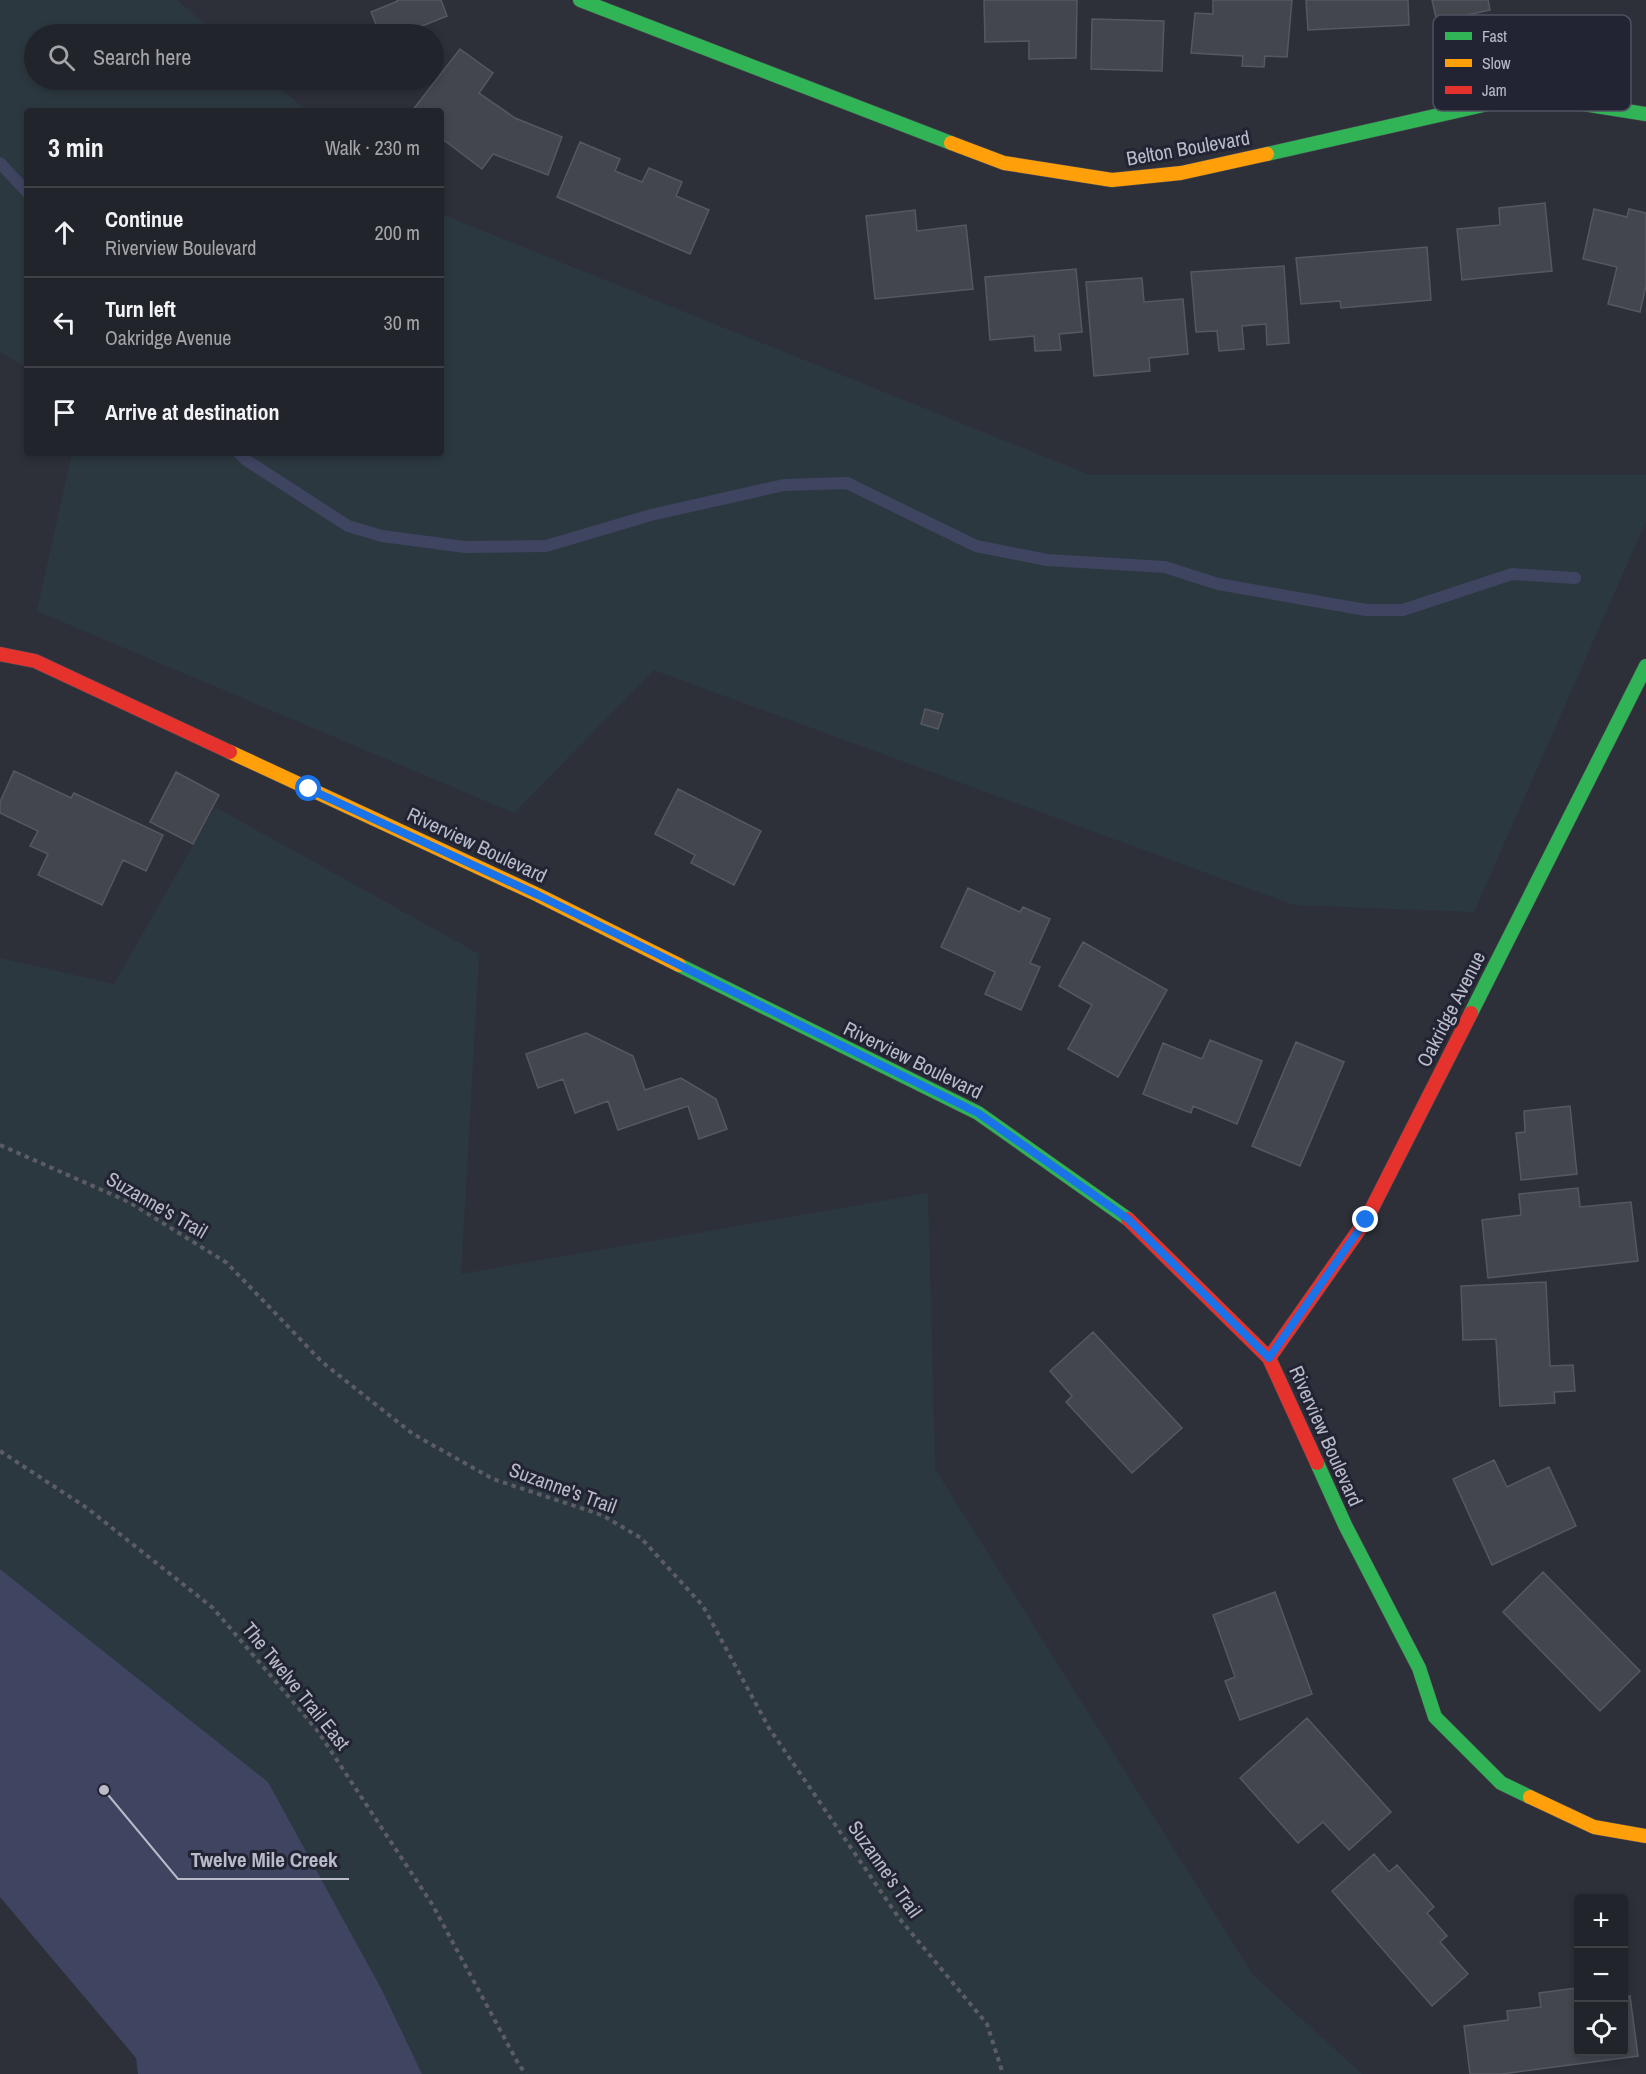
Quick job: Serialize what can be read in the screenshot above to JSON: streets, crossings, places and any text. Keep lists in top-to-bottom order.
{
  "streets": {
    "street": ["Belton Boulevard", "Riverview Boulevard", "Oakridge Avenue"],
    "path": ["Suzanne's Trail", "The Twelve Trail East"]
  },
  "crossings": [
    ["Riverview Boulevard", "Oakridge Avenue"]
  ],
  "places": ["Twelve Mile Creek"],
  "legend": ["Fast", "Slow", "Jam"],
  "page": {
    "search": "Search here",
    "heading": ["3 min", "Walk · 230 m"],
    "list": [
      ["Continue", "Riverview Boulevard", "200 m"],
      ["Turn left", "Oakridge Avenue", "30 m"],
      "Arrive at destination"
    ],
    "map_buttons": ["+", "−"]
  }
}
